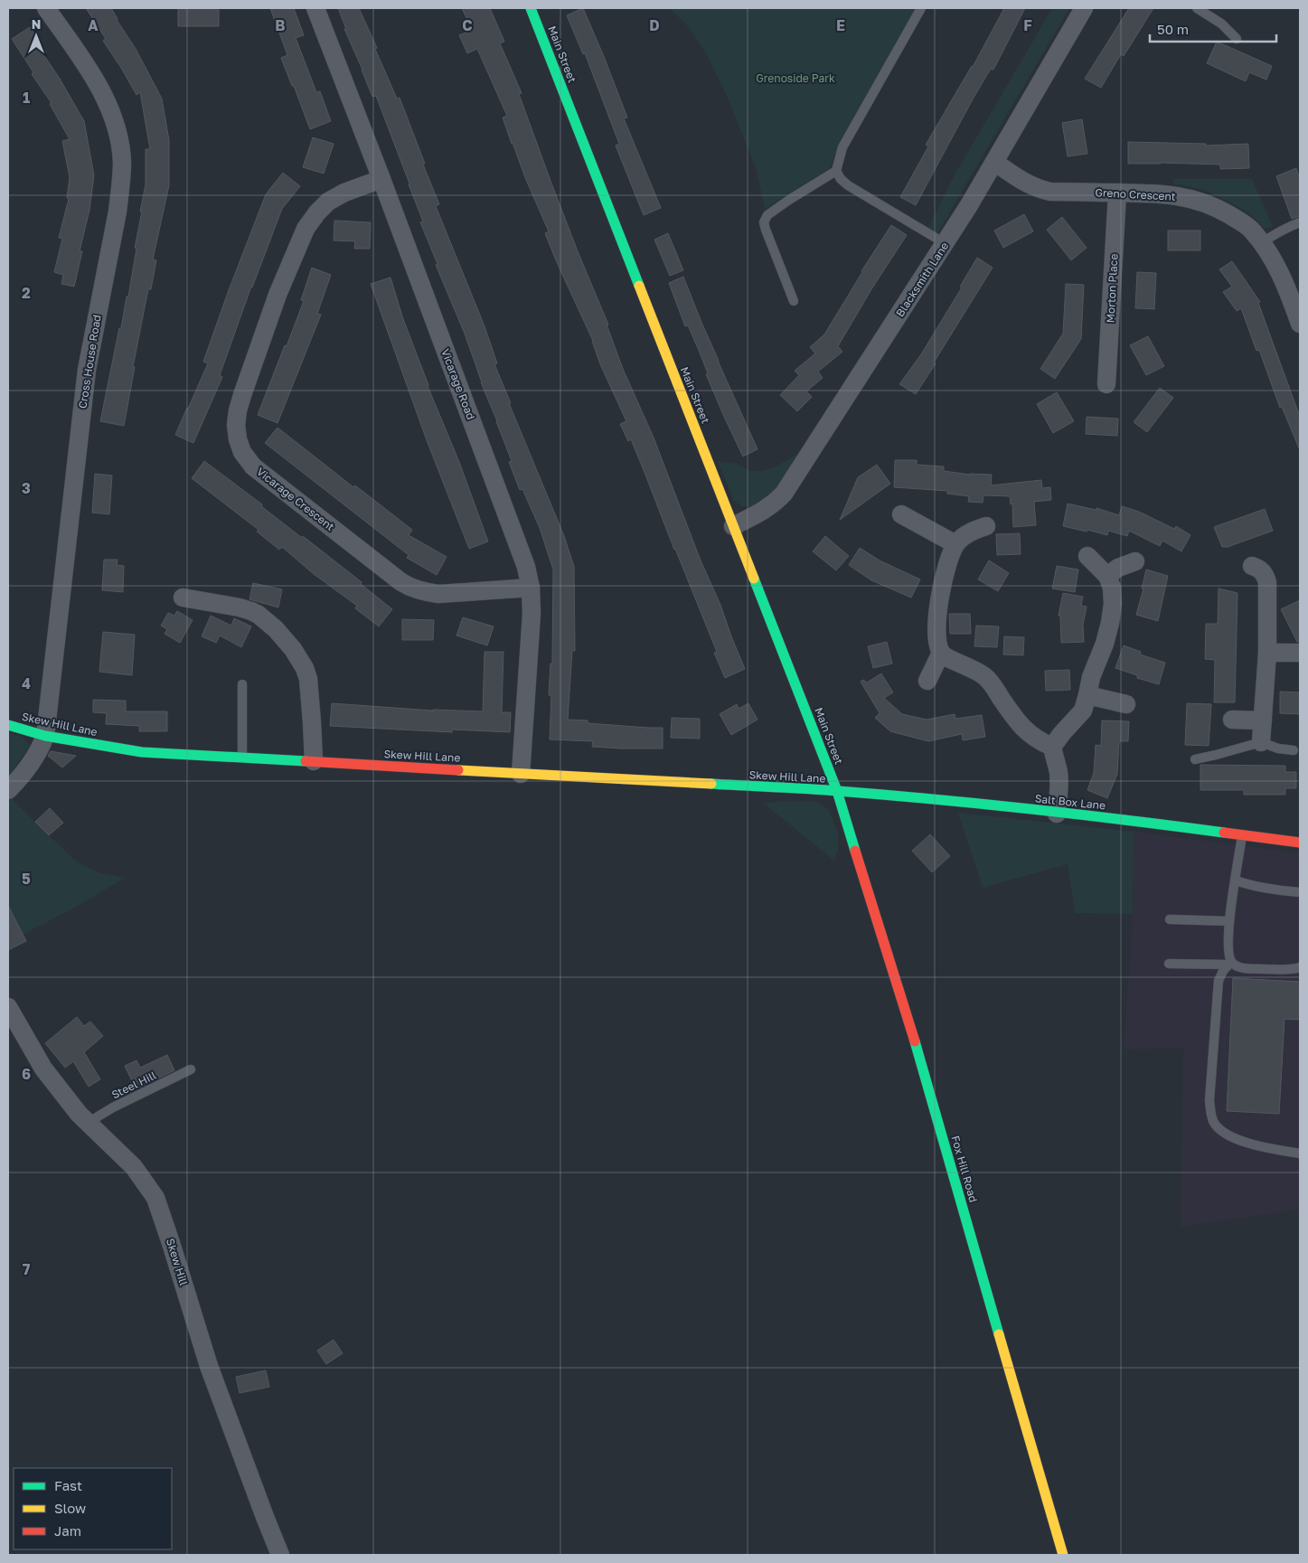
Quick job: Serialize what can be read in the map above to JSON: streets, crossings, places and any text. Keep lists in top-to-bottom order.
{
  "streets": {
    "street": [
      "Main Street",
      "Greno Crescent",
      "Blacksmith Lane",
      "Morton Place",
      "Cross House Road",
      "Vicarage Road",
      "Vicarage Crescent",
      "Skew Hill Lane",
      "Salt Box Lane",
      "Fox Hill Road",
      "Skew Hill"
    ],
    "lane": ["Steel Hill"]
  },
  "crossings": [
    ["Main Street", "Blacksmith Lane"],
    ["Main Street", "Skew Hill Lane"],
    ["Main Street", "Salt Box Lane"],
    ["Main Street", "Fox Hill Road"],
    ["Greno Crescent", "Blacksmith Lane"],
    ["Greno Crescent", "Morton Place"],
    ["Cross House Road", "Skew Hill Lane"],
    ["Vicarage Road", "Vicarage Crescent"],
    ["Vicarage Road", "Skew Hill Lane"],
    ["Skew Hill Lane", "Salt Box Lane"],
    ["Skew Hill Lane", "Fox Hill Road"],
    ["Salt Box Lane", "Fox Hill Road"],
    ["Steel Hill", "Skew Hill"]
  ],
  "parks": ["Grenoside Park"],
  "legend": ["Fast", "Slow", "Jam"],
  "scale_bar": "50 m",
  "north": "top",
  "grid": {
    "columns": [
      "A",
      "B",
      "C",
      "D",
      "E",
      "F"
    ],
    "rows": [
      "1",
      "2",
      "3",
      "4",
      "5",
      "6",
      "7"
    ]
  }
}
